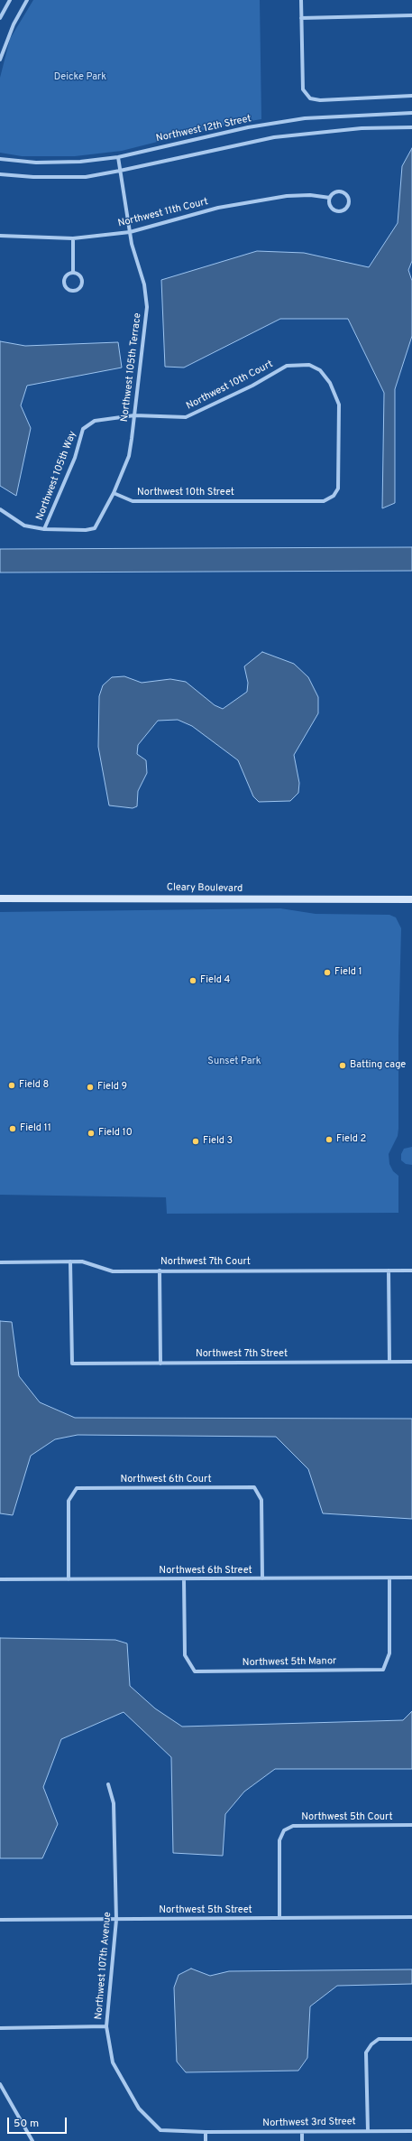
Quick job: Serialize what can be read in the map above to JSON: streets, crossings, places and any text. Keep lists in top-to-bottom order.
{
  "streets": {
    "street": [
      "Northwest 12th Street",
      "Northwest 11th Court",
      "Northwest 105th Terrace",
      "Northwest 10th Court",
      "Northwest 105th Way",
      "Northwest 10th Street",
      "Cleary Boulevard",
      "Northwest 7th Court",
      "Northwest 7th Street",
      "Northwest 6th Court",
      "Northwest 6th Street",
      "Northwest 5th Manor",
      "Northwest 5th Court",
      "Northwest 5th Street",
      "Northwest 107th Avenue",
      "Northwest 3rd Street"
    ]
  },
  "crossings": [
    ["Northwest 12th Street", "Northwest 105th Terrace"],
    ["Northwest 11th Court", "Northwest 105th Terrace"],
    ["Northwest 105th Terrace", "Northwest 10th Court"],
    ["Northwest 105th Terrace", "Northwest 10th Street"],
    ["Northwest 10th Court", "Northwest 105th Way"],
    ["Northwest 10th Court", "Northwest 10th Street"],
    ["Northwest 7th Court", "Northwest 7th Street"],
    ["Northwest 6th Court", "Northwest 6th Street"],
    ["Northwest 6th Street", "Northwest 5th Manor"],
    ["Northwest 5th Court", "Northwest 5th Street"],
    ["Northwest 5th Street", "Northwest 107th Avenue"],
    ["Northwest 107th Avenue", "Northwest 3rd Street"]
  ],
  "parks": ["Deicke Park", "Sunset Park"],
  "places": [
    "Field 1",
    "Field 4",
    "Batting cage",
    "Field 8",
    "Field 9",
    "Field 11",
    "Field 10",
    "Field 2",
    "Field 3"
  ],
  "scale_bar": "50 m"
}
